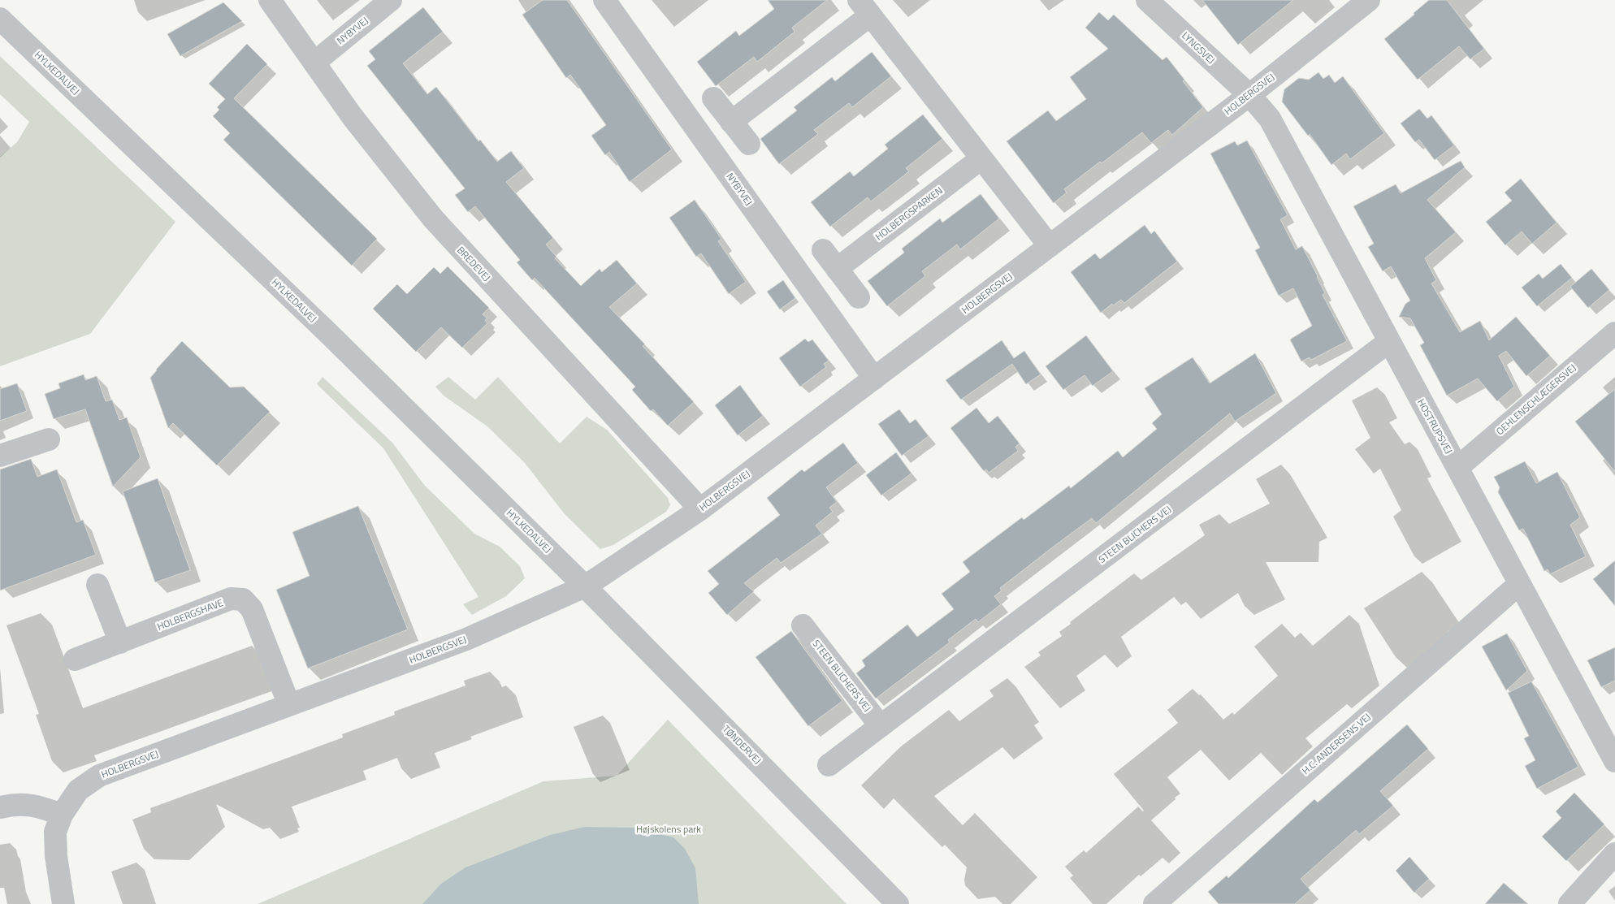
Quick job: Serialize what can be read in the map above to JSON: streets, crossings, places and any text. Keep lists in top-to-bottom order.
{
  "streets": {
    "street": [
      "NYBYVEJ",
      "LYNGSVEJ",
      "HYLKEDALVEJ",
      "HOLBERGSVEJ",
      "HOLBERGSPARKEN",
      "BREDEVEJ",
      "OEHLENSCHLÆGERSVEJ",
      "HOSTRUPSVEJ",
      "STEEN BLICHERS VEJ",
      "HOLBERGSHAVE",
      "H.C. ANDERSENS VEJ",
      "TØNDERVEJ"
    ]
  },
  "crossings": [
    ["NYBYVEJ", "HOLBERGSVEJ"],
    ["NYBYVEJ", "BREDEVEJ"],
    ["LYNGSVEJ", "HOLBERGSVEJ"],
    ["LYNGSVEJ", "HOSTRUPSVEJ"],
    ["HYLKEDALVEJ", "HOLBERGSVEJ"],
    ["HYLKEDALVEJ", "TØNDERVEJ"],
    ["HOLBERGSVEJ", "BREDEVEJ"],
    ["HOLBERGSVEJ", "HOSTRUPSVEJ"],
    ["HOLBERGSVEJ", "HOLBERGSHAVE"],
    ["HOLBERGSVEJ", "TØNDERVEJ"],
    ["OEHLENSCHLÆGERSVEJ", "HOSTRUPSVEJ"],
    ["HOSTRUPSVEJ", "STEEN BLICHERS VEJ"],
    ["HOSTRUPSVEJ", "H.C. ANDERSENS VEJ"]
  ],
  "parks": ["Højskolens park"]
}
